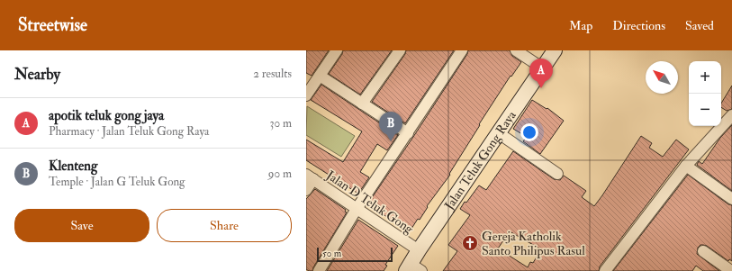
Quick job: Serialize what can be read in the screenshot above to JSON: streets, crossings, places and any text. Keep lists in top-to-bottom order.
{
  "streets": {
    "main road": ["Jalan Teluk Gong Raya"],
    "street": ["Jalan D Teluk Gong"]
  },
  "crossings": [
    ["Jalan Teluk Gong Raya", "Jalan D Teluk Gong"]
  ],
  "places": {
    "church": ["Gereja Katholik Santo Philipus Rasul"]
  },
  "scale_bar": "50 m",
  "north": "top left",
  "page": {
    "header": "Streetwise",
    "nav": ["Map", "Directions", "Saved"],
    "heading": ["Nearby", "2 results"],
    "pins": ["A", "B"],
    "map_buttons": ["+", "−"],
    "list": [
      {
        "mark": "A",
        "name": "apotik teluk gong jaya",
        "note": "Pharmacy · Jalan Teluk Gong Raya",
        "value": "30 m"
      },
      {
        "mark": "B",
        "name": "Klenteng",
        "note": "Temple · Jalan G Teluk Gong",
        "value": "90 m"
      }
    ],
    "buttons": ["Save", "Share"],
    "scale": "50 m"
  }
}
